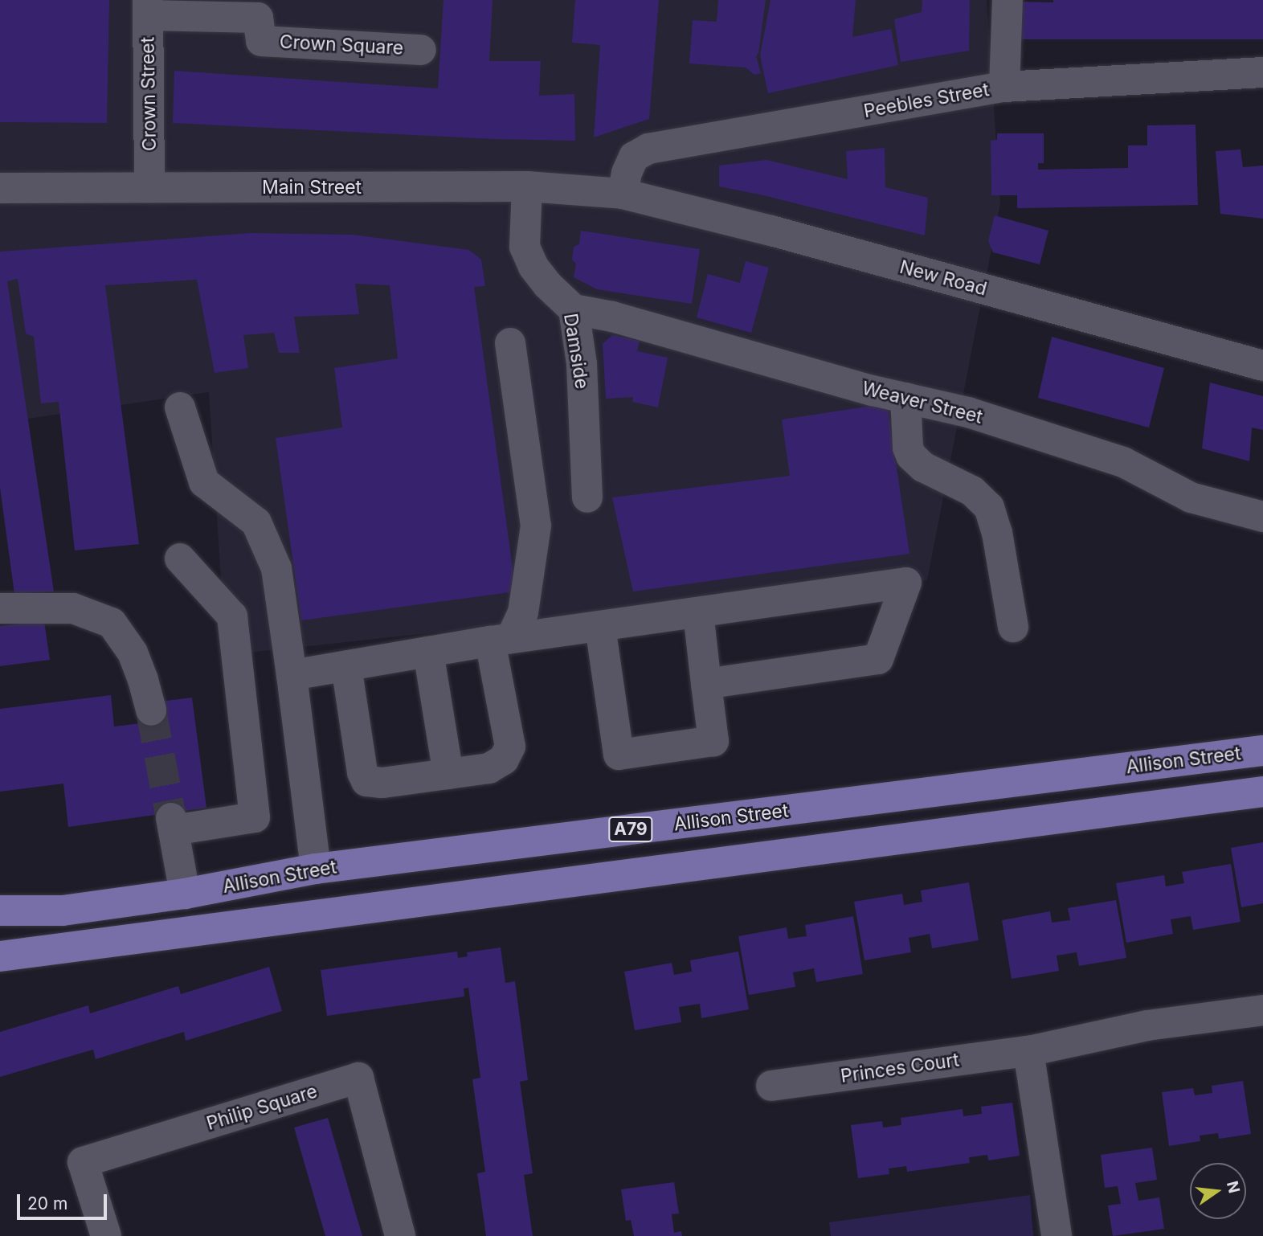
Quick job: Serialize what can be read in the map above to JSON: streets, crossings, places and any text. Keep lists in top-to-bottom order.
{
  "streets": {
    "main road": ["Allison Street", "A79"],
    "street": [
      "Crown Square",
      "Crown Street",
      "Peebles Street",
      "Main Street",
      "New Road",
      "Damside",
      "Weaver Street",
      "Princes Court",
      "Philip Square"
    ]
  },
  "crossings": [
    ["Crown Square", "Crown Street"],
    ["Crown Street", "Main Street"],
    ["Peebles Street", "Main Street"],
    ["Peebles Street", "New Road"],
    ["Main Street", "New Road"],
    ["Main Street", "Damside"],
    ["Damside", "Weaver Street"]
  ],
  "scale_bar": "20 m",
  "north": "right"
}
